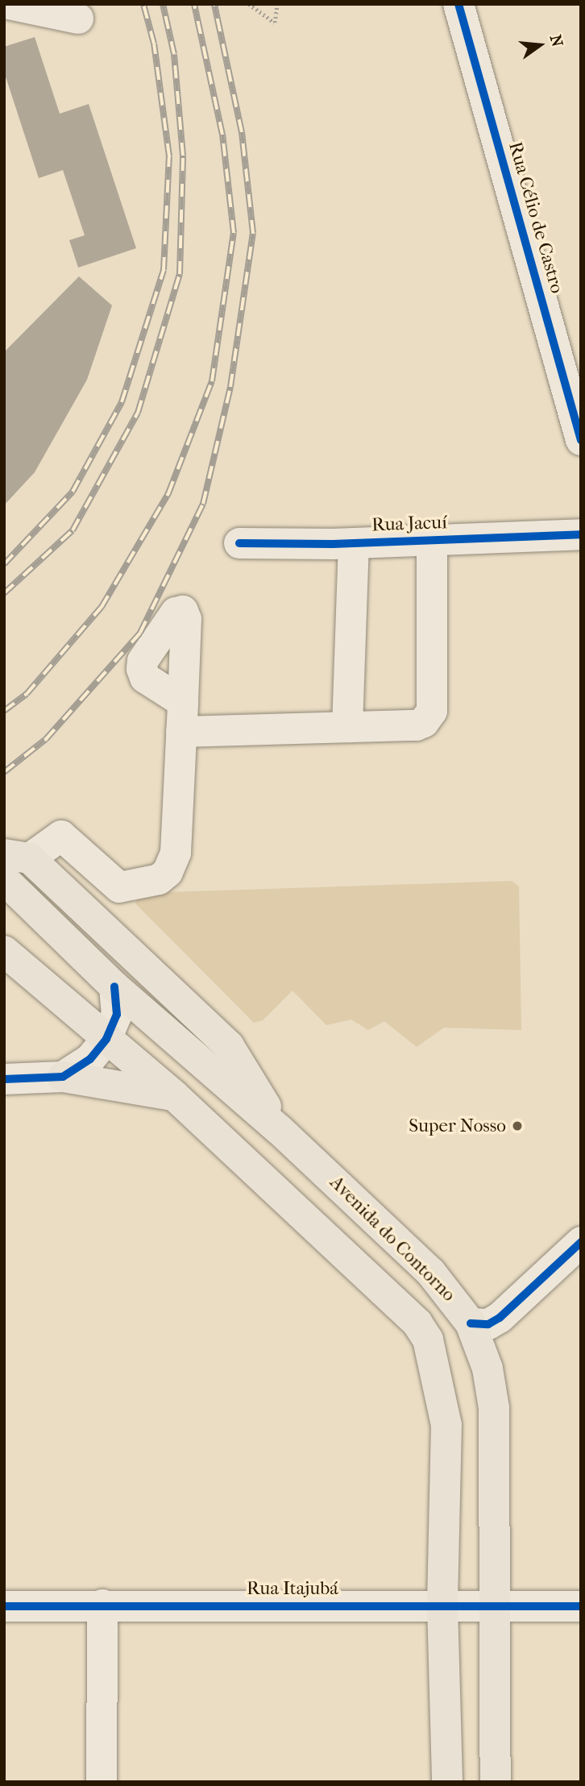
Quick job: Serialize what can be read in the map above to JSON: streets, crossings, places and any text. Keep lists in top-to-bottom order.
{
  "streets": {
    "main road": ["Avenida do Contorno"],
    "street": ["Rua Célio de Castro", "Rua Jacuí", "Rua Itajubá"]
  },
  "crossings": [
    ["Avenida do Contorno", "Rua Itajubá"]
  ],
  "places": ["Super Nosso"],
  "north": "right"
}
